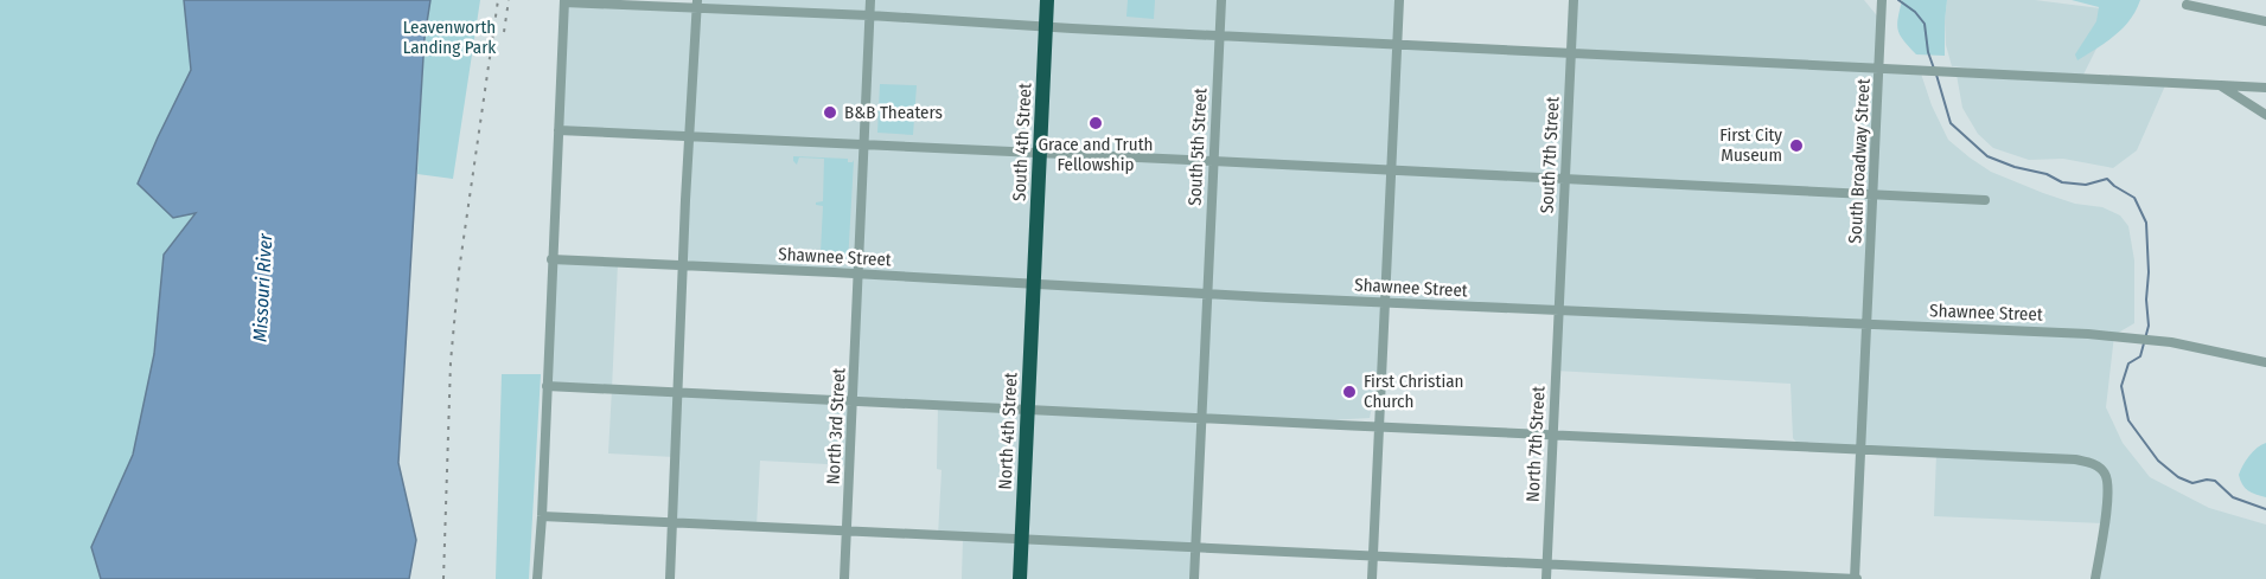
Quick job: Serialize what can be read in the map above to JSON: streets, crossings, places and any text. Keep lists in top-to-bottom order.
{
  "streets": {
    "highway": ["South 4th Street", "North 4th Street"],
    "street": [
      "South 5th Street",
      "South 7th Street",
      "South Broadway Street",
      "Shawnee Street",
      "North 3rd Street",
      "North 7th Street"
    ]
  },
  "crossings": [
    ["South 4th Street", "Shawnee Street"],
    ["South 4th Street", "North 4th Street"],
    ["South 5th Street", "Shawnee Street"],
    ["South 7th Street", "Shawnee Street"],
    ["South 7th Street", "North 7th Street"],
    ["South Broadway Street", "Shawnee Street"],
    ["Shawnee Street", "North 3rd Street"],
    ["Shawnee Street", "North 4th Street"],
    ["Shawnee Street", "North 7th Street"]
  ],
  "water": ["Missouri River"],
  "parks": ["Leavenworth Landing Park"],
  "places": [
    "B&B Theaters",
    "Grace and Truth Fellowship",
    "First City Museum",
    "First Christian Church"
  ]
}
